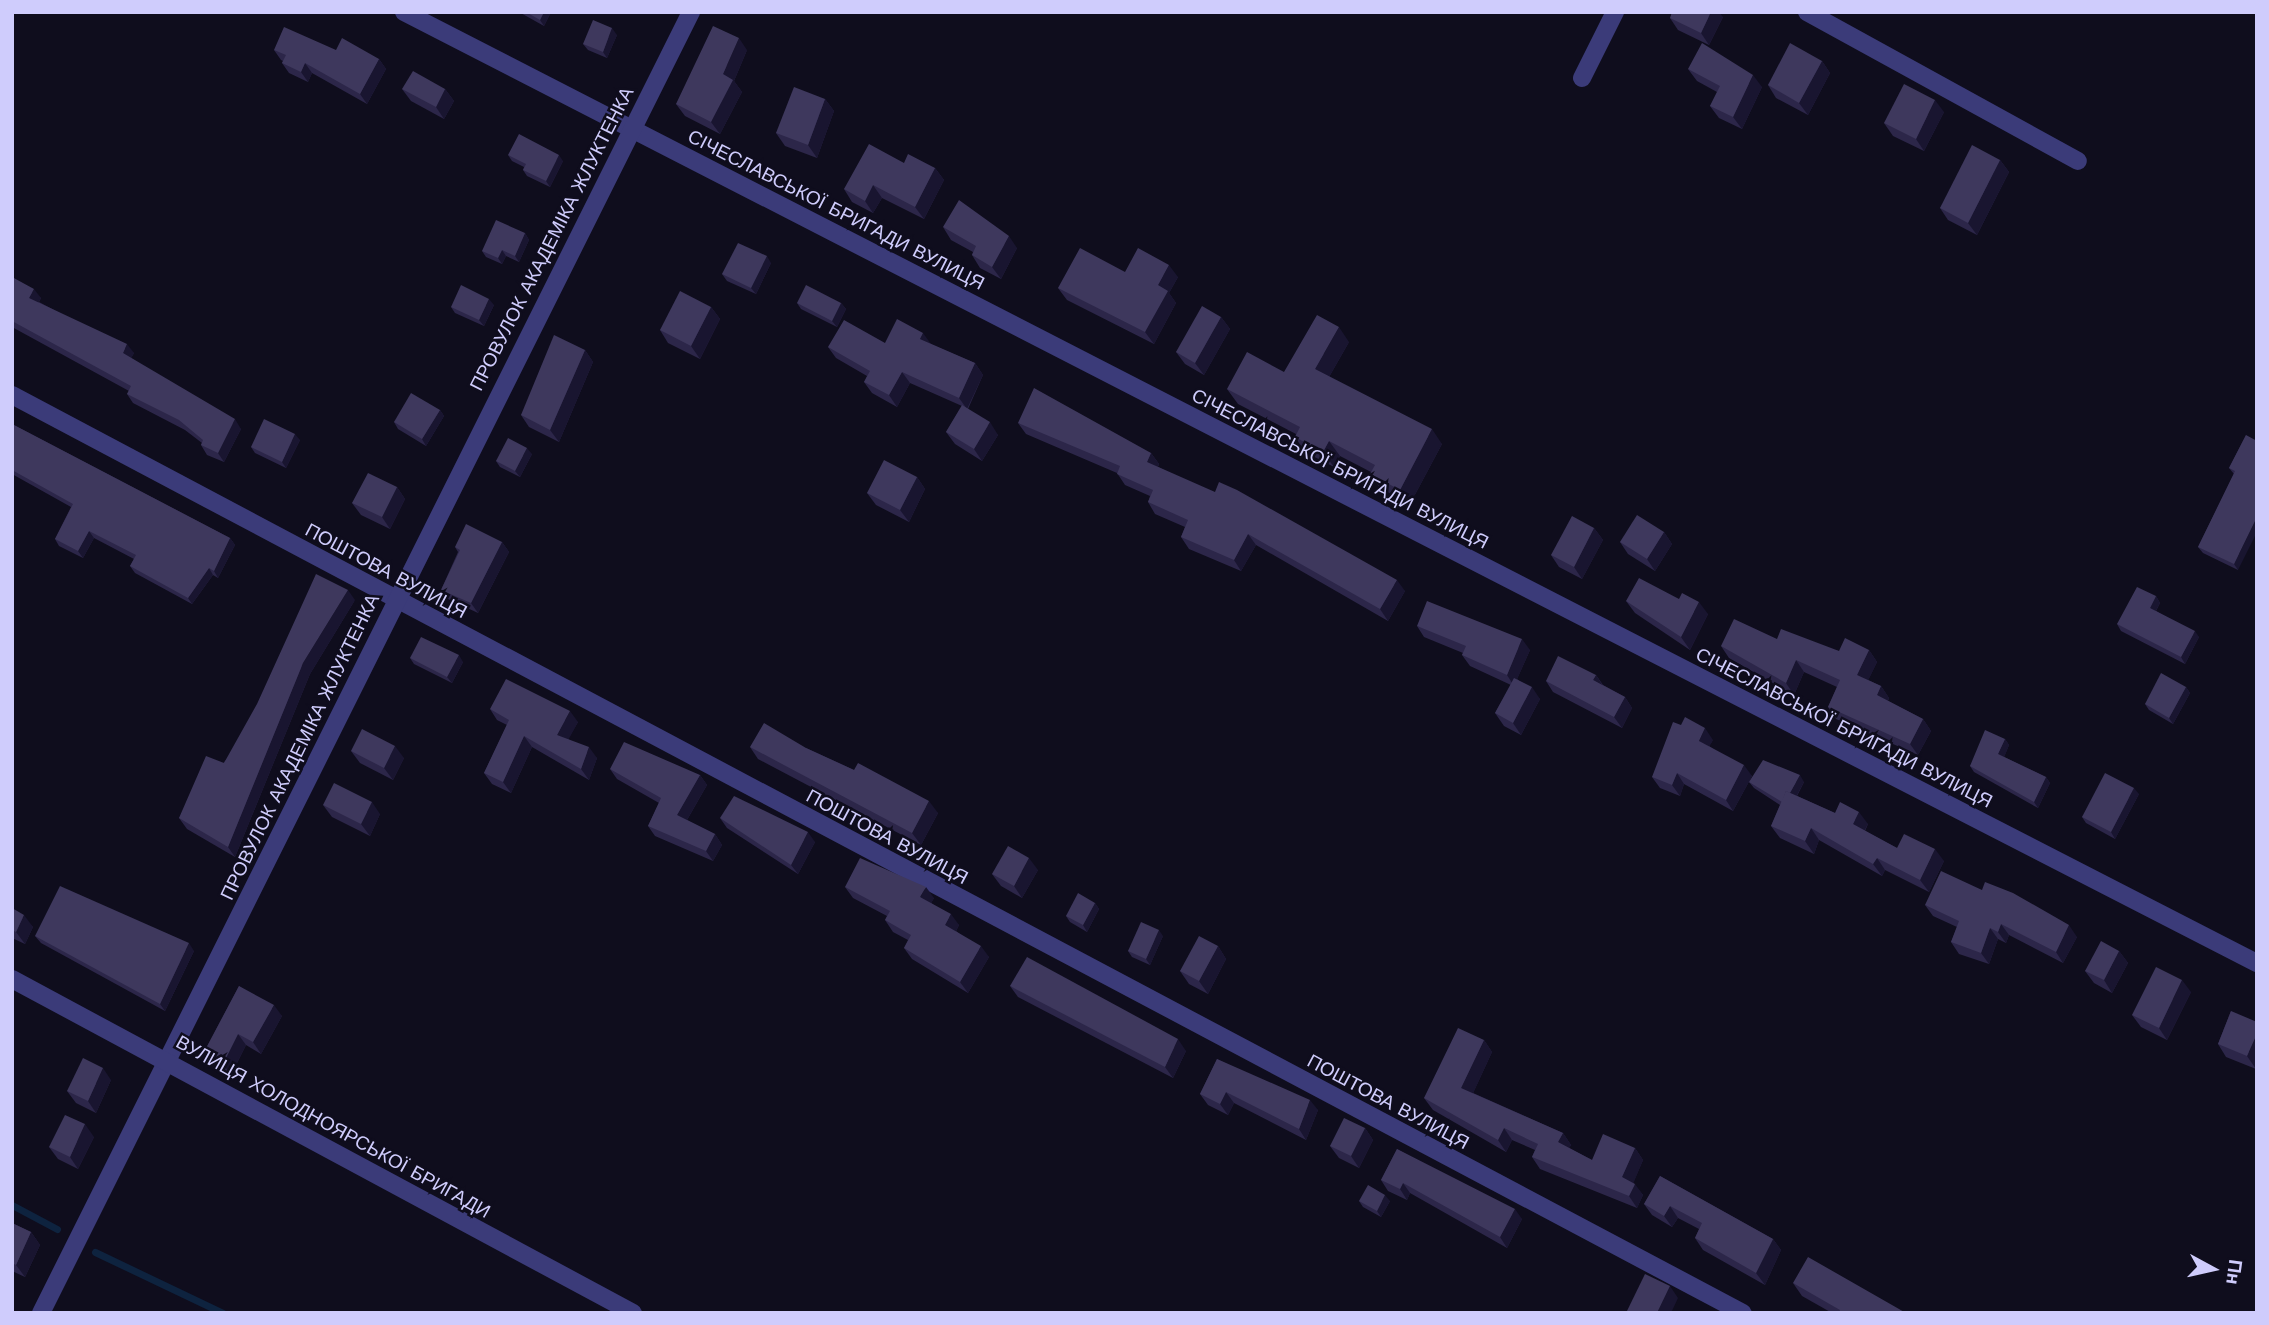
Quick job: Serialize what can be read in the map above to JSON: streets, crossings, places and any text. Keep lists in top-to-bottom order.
{
  "streets": {
    "street": [
      "СІЧЕСЛАВСЬКОЇ БРИГАДИ ВУЛИЦЯ",
      "ПРОВУЛОК АКАДЕМІКА ЖЛУКТЕНКА",
      "ПОШТОВА ВУЛИЦЯ",
      "ВУЛИЦЯ ХОЛОДНОЯРСЬКОЇ БРИГАДИ"
    ]
  },
  "crossings": [
    ["СІЧЕСЛАВСЬКОЇ БРИГАДИ ВУЛИЦЯ", "ПРОВУЛОК АКАДЕМІКА ЖЛУКТЕНКА"],
    ["ПРОВУЛОК АКАДЕМІКА ЖЛУКТЕНКА", "ПОШТОВА ВУЛИЦЯ"],
    ["ПРОВУЛОК АКАДЕМІКА ЖЛУКТЕНКА", "ВУЛИЦЯ ХОЛОДНОЯРСЬКОЇ БРИГАДИ"]
  ],
  "north": "right"
}
